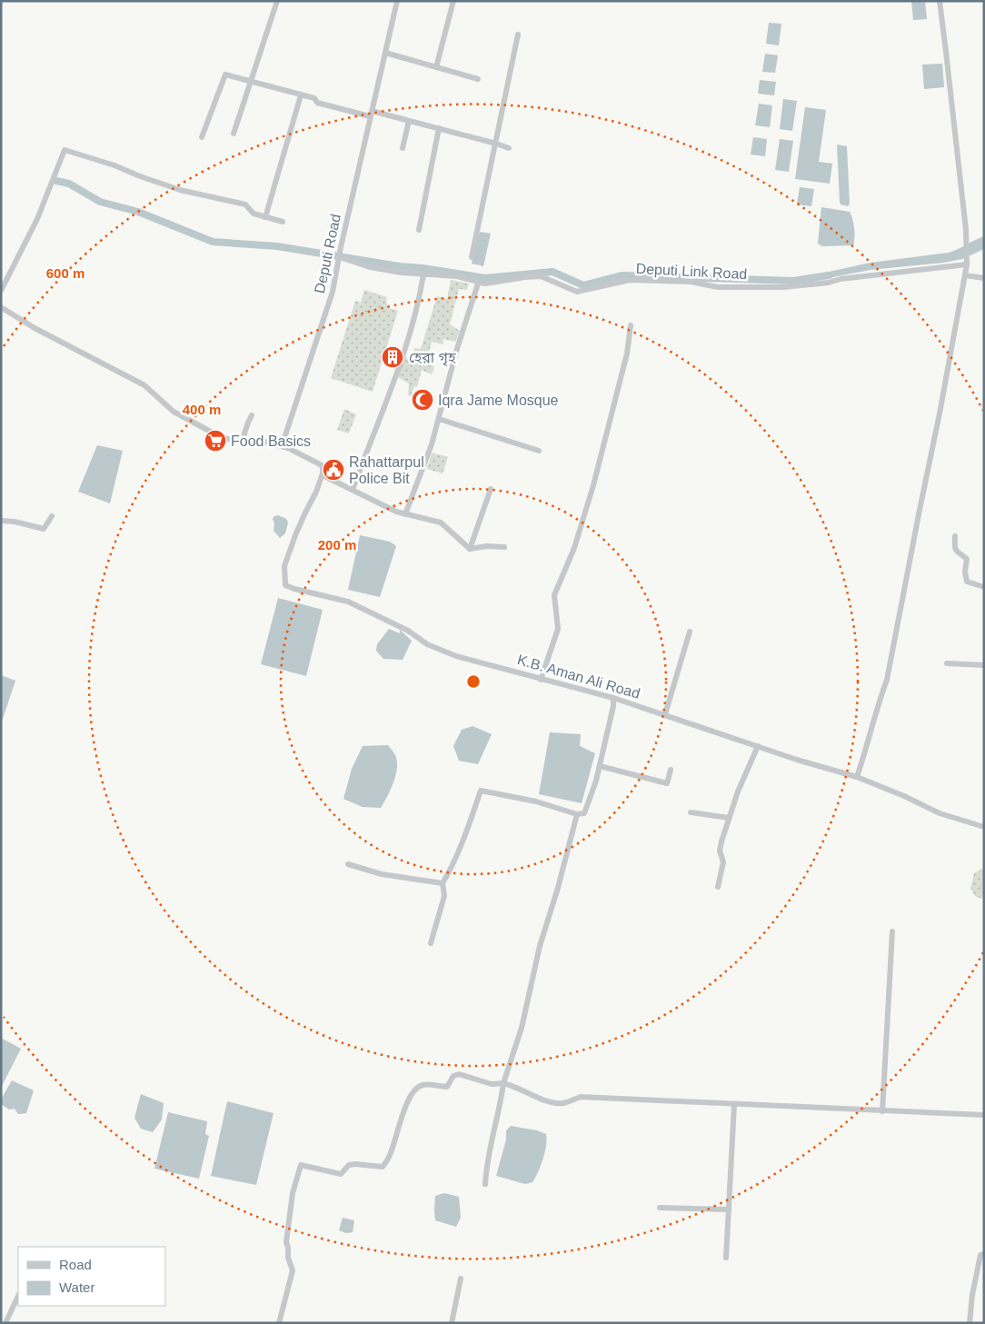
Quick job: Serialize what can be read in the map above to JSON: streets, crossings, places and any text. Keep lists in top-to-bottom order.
{
  "streets": {
    "street": ["Deputi Road", "Deputi Link Road", "K.B. Aman Ali Road"]
  },
  "crossings": [
    ["Deputi Road", "Deputi Link Road"]
  ],
  "places": {
    "building": ["হেরা গৃহ"],
    "mosque": ["Iqra Jame Mosque"],
    "supermarket": ["Food Basics"],
    "public building": ["Rahattarpul Police Bit"]
  },
  "legend": ["Road", "Water"],
  "rings": ["600 m", "400 m", "200 m"]
}
